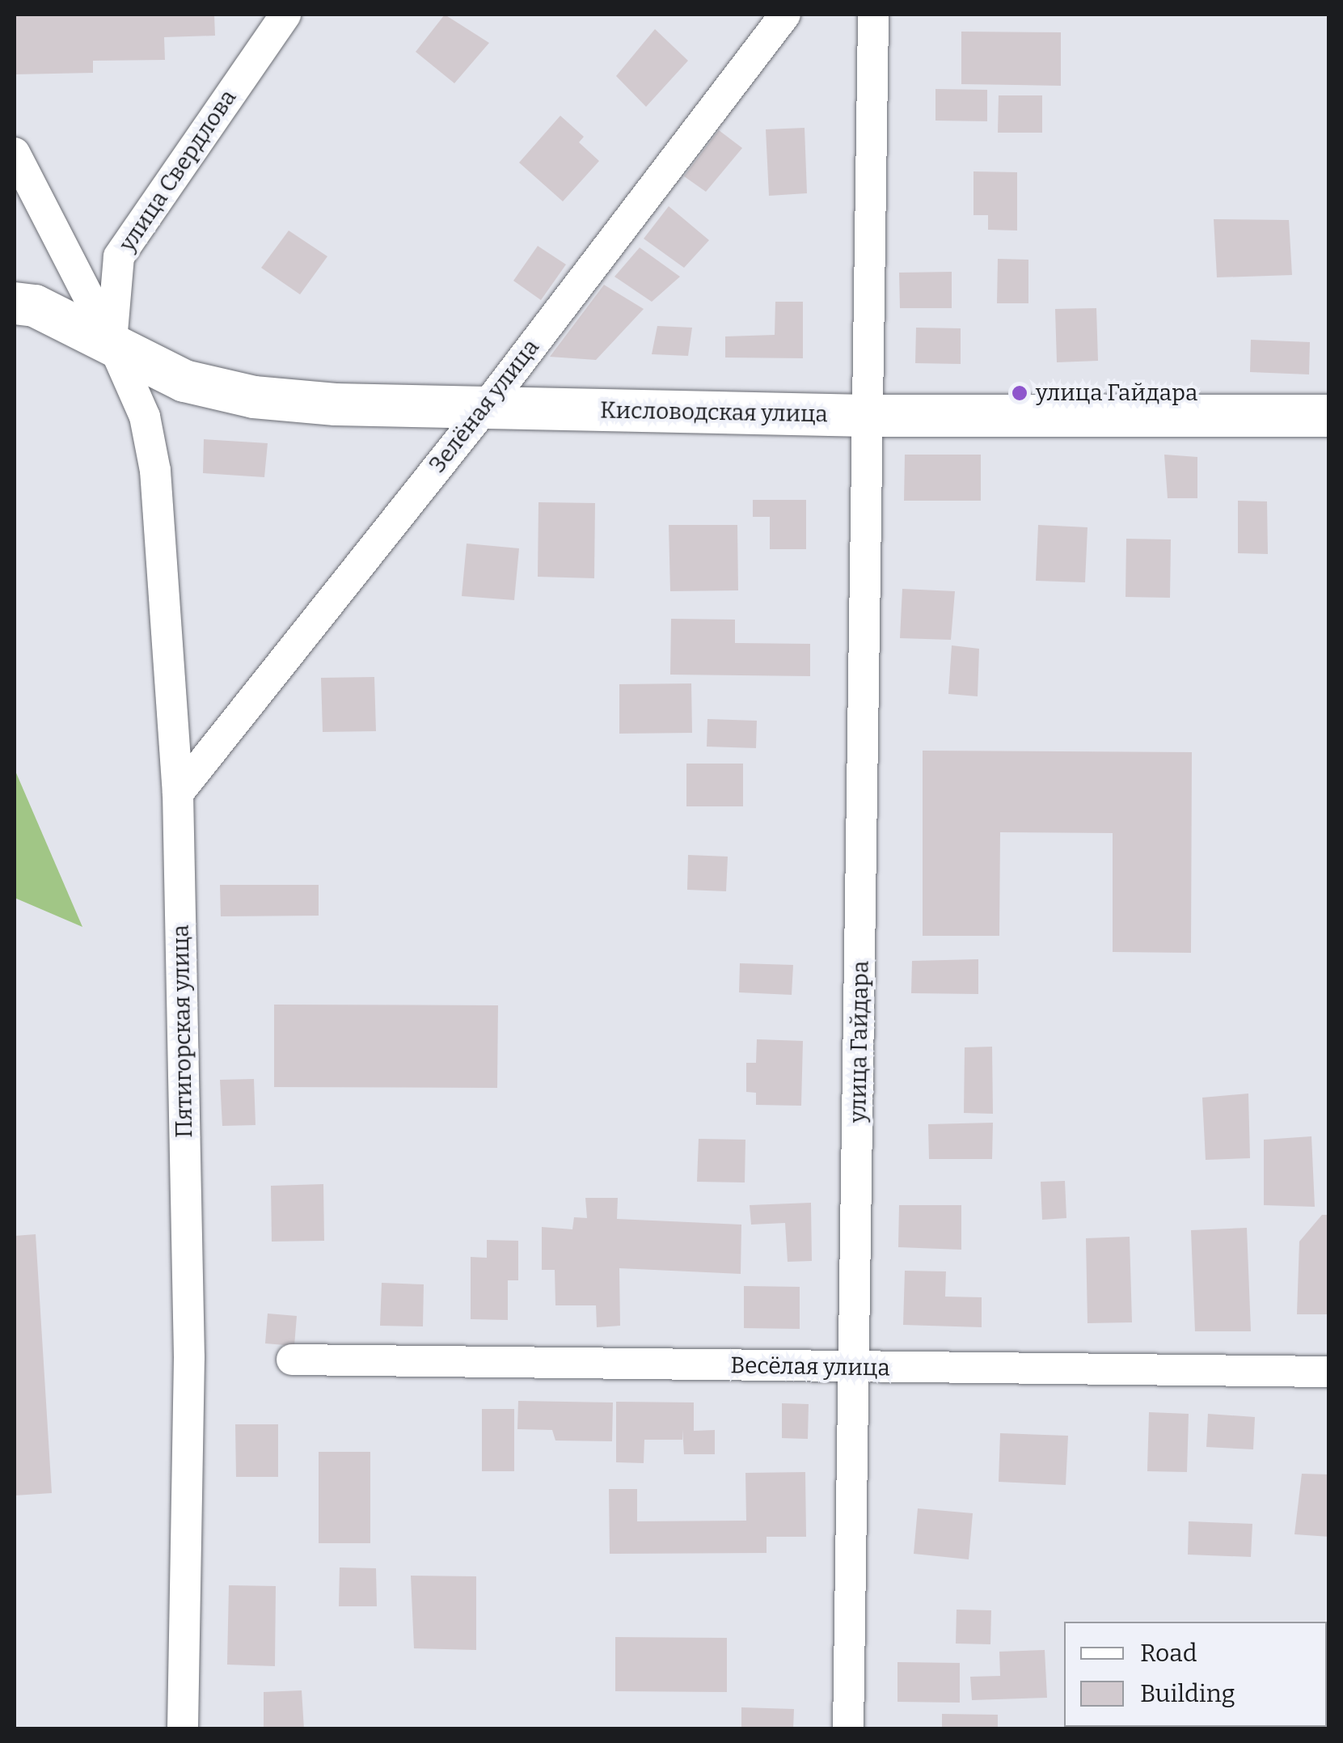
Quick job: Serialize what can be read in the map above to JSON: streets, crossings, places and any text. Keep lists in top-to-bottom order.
{
  "streets": {
    "main road": ["Кисловодская улица"],
    "street": [
      "улица Свердлова",
      "Зелёная улица",
      "Пятигорская улица",
      "улица Гайдара",
      "Весёлая улица"
    ]
  },
  "crossings": [
    ["улица Свердлова", "Кисловодская улица"],
    ["улица Свердлова", "Пятигорская улица"],
    ["Зелёная улица", "Кисловодская улица"],
    ["Зелёная улица", "Пятигорская улица"],
    ["Кисловодская улица", "Пятигорская улица"],
    ["Кисловодская улица", "улица Гайдара"],
    ["улица Гайдара", "Весёлая улица"]
  ],
  "places": ["улица Гайдара"],
  "legend": ["Road", "Building"]
}
